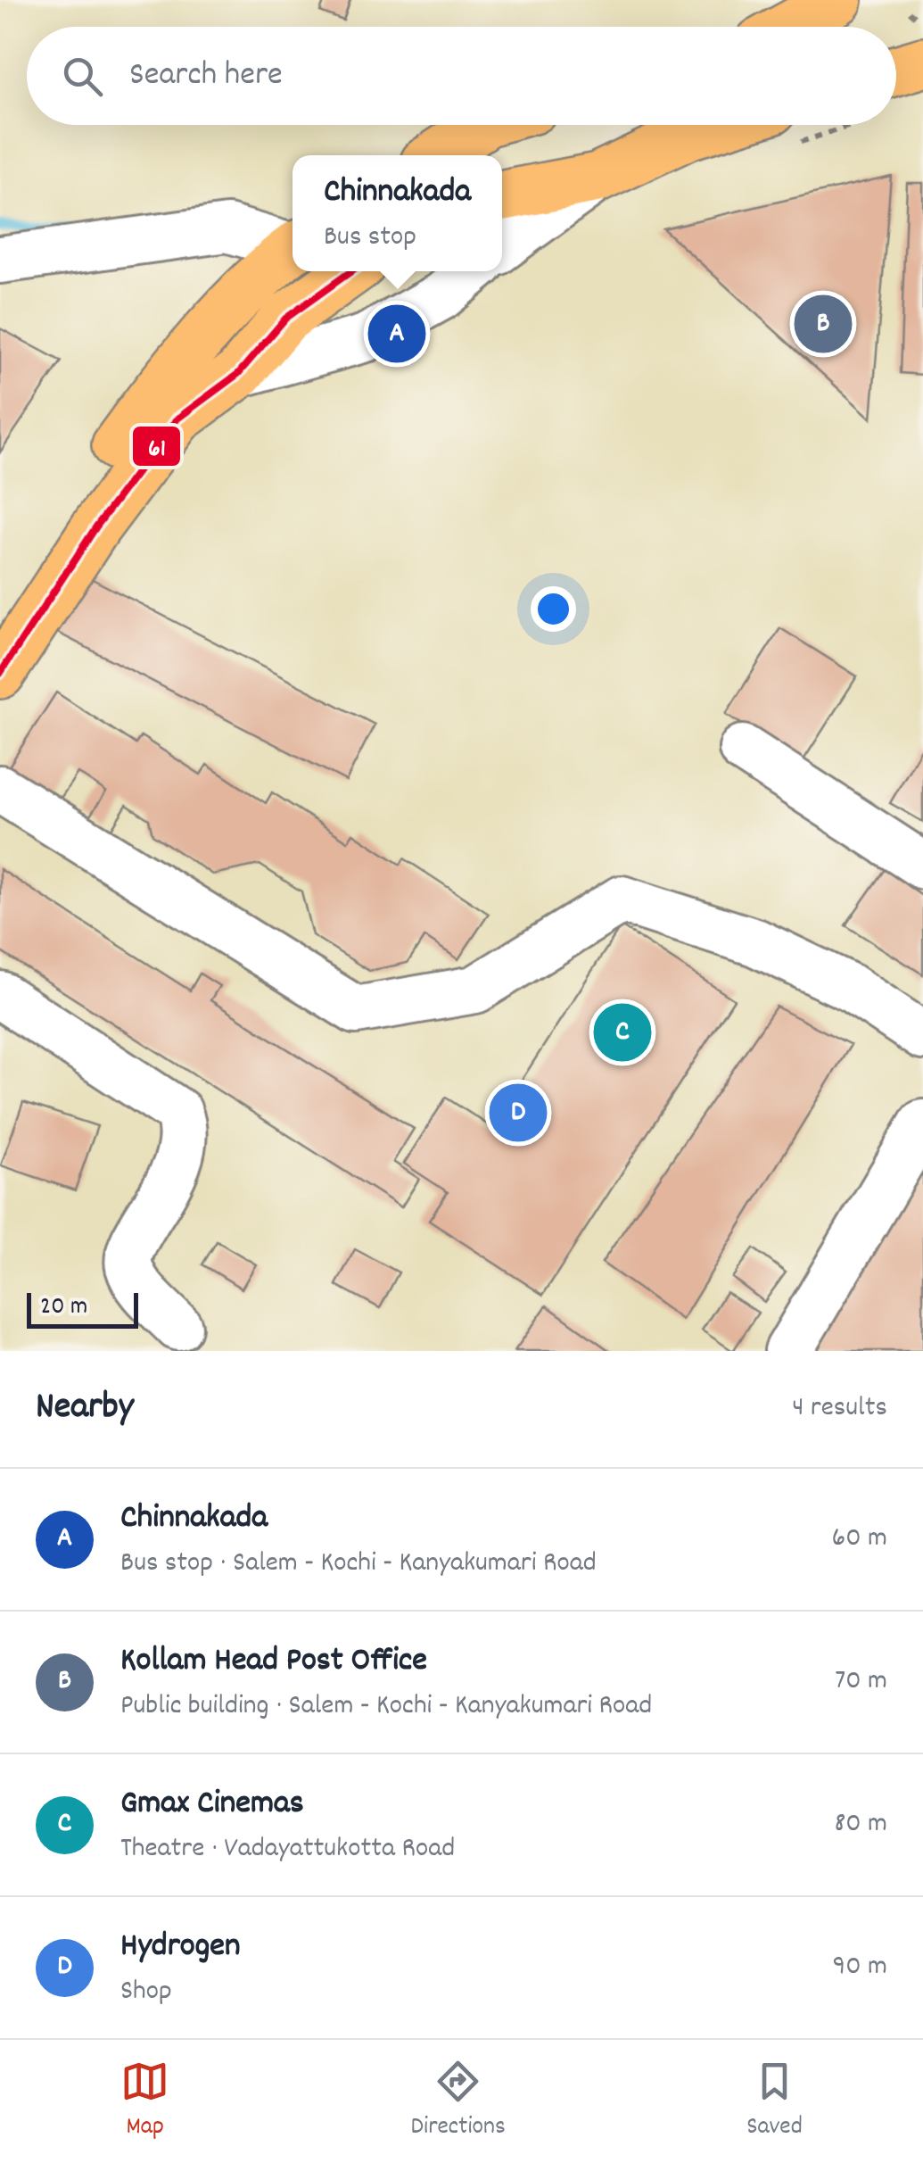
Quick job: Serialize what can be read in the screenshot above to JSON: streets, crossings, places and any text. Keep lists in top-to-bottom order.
{
  "lines": ["transit line 61"],
  "scale_bar": "20 m",
  "page": {
    "search": "Search here",
    "popup": ["Chinnakada", "Bus stop"],
    "pins": [
      "B",
      "A",
      "C",
      "D"
    ],
    "scale": "20 m",
    "heading": ["Nearby", "4 results"],
    "list": [
      {
        "mark": "A",
        "name": "Chinnakada",
        "note": "Bus stop · Salem - Kochi - Kanyakumari Road",
        "value": "60 m"
      },
      {
        "mark": "B",
        "name": "Kollam Head Post Office",
        "note": "Public building · Salem - Kochi - Kanyakumari Road",
        "value": "70 m"
      },
      {
        "mark": "C",
        "name": "Gmax Cinemas",
        "note": "Theatre · Vadayattukotta Road",
        "value": "80 m"
      },
      {
        "mark": "D",
        "name": "Hydrogen",
        "note": "Shop",
        "value": "90 m"
      }
    ],
    "nav": ["Map", "Directions", "Saved"]
  }
}
